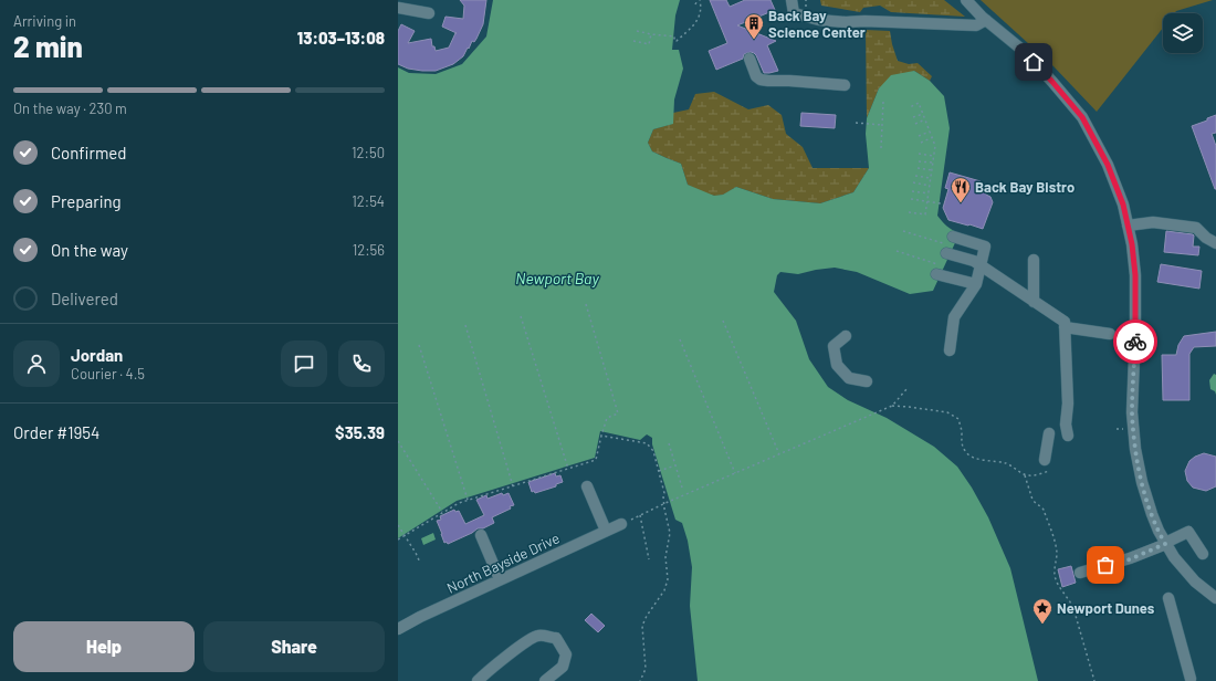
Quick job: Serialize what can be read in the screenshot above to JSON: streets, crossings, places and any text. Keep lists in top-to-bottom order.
{
  "streets": {
    "street": ["North Bayside Drive"]
  },
  "water": ["Newport Bay"],
  "places": {
    "building": ["Back Bay Science Center"],
    "restaurant": ["Back Bay Bistro"],
    "place": ["Newport Dunes"]
  },
  "page": {
    "heading": ["2 min", "Arriving in", "13:03–13:08"],
    "panel": [
      "Jordan",
      "Courier · 4.5",
      "Order #1954",
      "$35.39"
    ],
    "bar": "On the way · 230 m",
    "list": [
      ["Confirmed", "12:50"],
      ["Preparing", "12:54"],
      ["On the way", "12:56"],
      "Delivered"
    ],
    "buttons": ["Help", "Share"]
  }
}
